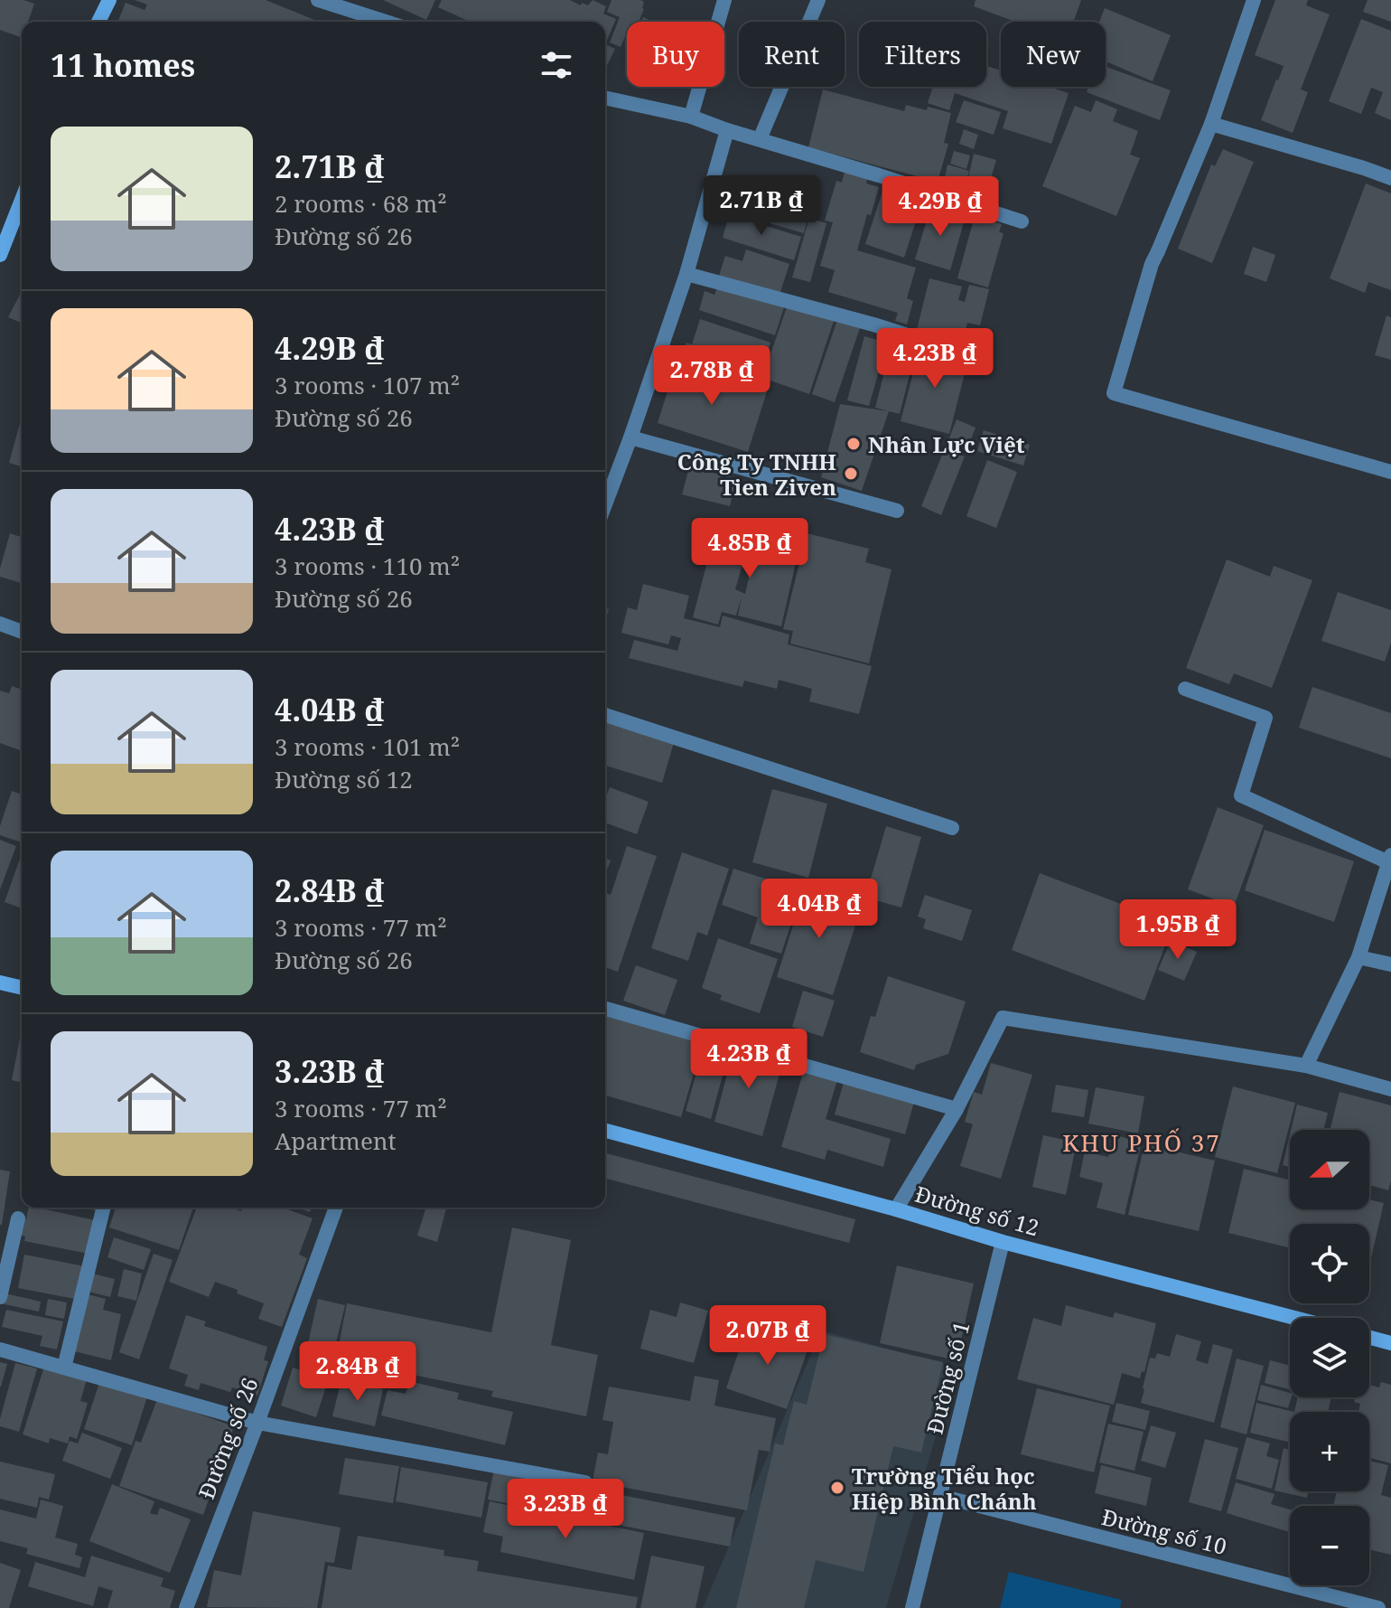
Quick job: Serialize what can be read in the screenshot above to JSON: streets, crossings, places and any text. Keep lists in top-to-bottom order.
{
  "streets": {
    "street": [
      "Đường số 12",
      "Đường số 1",
      "Đường số 26",
      "Đường số 10"
    ]
  },
  "crossings": [
    ["Đường số 12", "Đường số 1"],
    ["Đường số 1", "Đường số 10"]
  ],
  "districts": ["KHU PHỐ 37"],
  "places": ["Nhân Lực Việt", "Công Ty TNHH Tien Ziven", "Trường Tiểu học Hiệp Bình Chánh"],
  "north": "left",
  "page": {
    "chip": [
      "Buy",
      "Rent",
      "Filters",
      "New"
    ],
    "heading": "11 homes",
    "list": [
      {
        "name": "2.71B ₫",
        "note": "2 rooms · 68 m² · Đường số 26"
      },
      {
        "name": "4.29B ₫",
        "note": "3 rooms · 107 m² · Đường số 26"
      },
      {
        "name": "4.23B ₫",
        "note": "3 rooms · 110 m² · Đường số 26"
      },
      {
        "name": "4.04B ₫",
        "note": "3 rooms · 101 m² · Đường số 12"
      },
      {
        "name": "2.84B ₫",
        "note": "3 rooms · 77 m² · Đường số 26"
      },
      {
        "name": "3.23B ₫",
        "note": "3 rooms · 77 m² · Apartment"
      }
    ],
    "price": [
      "2.71B ₫",
      "4.29B ₫",
      "4.23B ₫",
      "2.78B ₫",
      "4.85B ₫",
      "4.04B ₫",
      "1.95B ₫",
      "4.23B ₫",
      "2.07B ₫",
      "2.84B ₫",
      "3.23B ₫"
    ],
    "map_buttons": ["+", "−"]
  }
}
